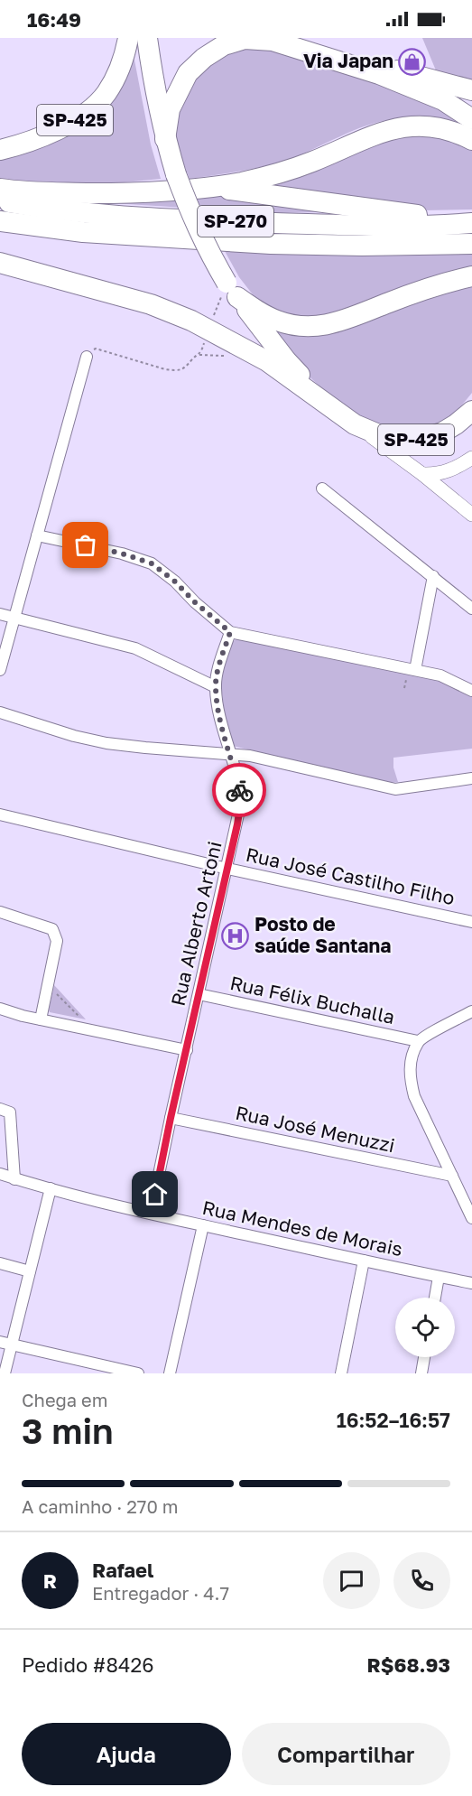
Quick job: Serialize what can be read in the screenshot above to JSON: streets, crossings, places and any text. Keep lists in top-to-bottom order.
{
  "streets": {
    "highway": ["SP-425", "SP-270"],
    "street": [
      "Rua José Castilho Filho",
      "Rua Alberto Artoni",
      "Rua Félix Buchalla",
      "Rua José Menuzzi",
      "Rua Mendes de Morais"
    ]
  },
  "crossings": [
    ["Rua José Castilho Filho", "Rua Alberto Artoni"],
    ["Rua Alberto Artoni", "Rua Félix Buchalla"],
    ["Rua Alberto Artoni", "Rua José Menuzzi"],
    ["Rua Alberto Artoni", "Rua Mendes de Morais"]
  ],
  "places": {
    "shop": ["Via Japan"],
    "hospital": ["Posto de saúde Santana"]
  },
  "page": {
    "status": "16:49",
    "heading": ["3 min", "Chega em", "16:52–16:57"],
    "panel": [
      "Rafael",
      "Entregador · 4.7",
      "Pedido #8426",
      "R$68.93"
    ],
    "bar": "A caminho · 270 m",
    "round": "R",
    "buttons": ["Ajuda", "Compartilhar"]
  }
}
